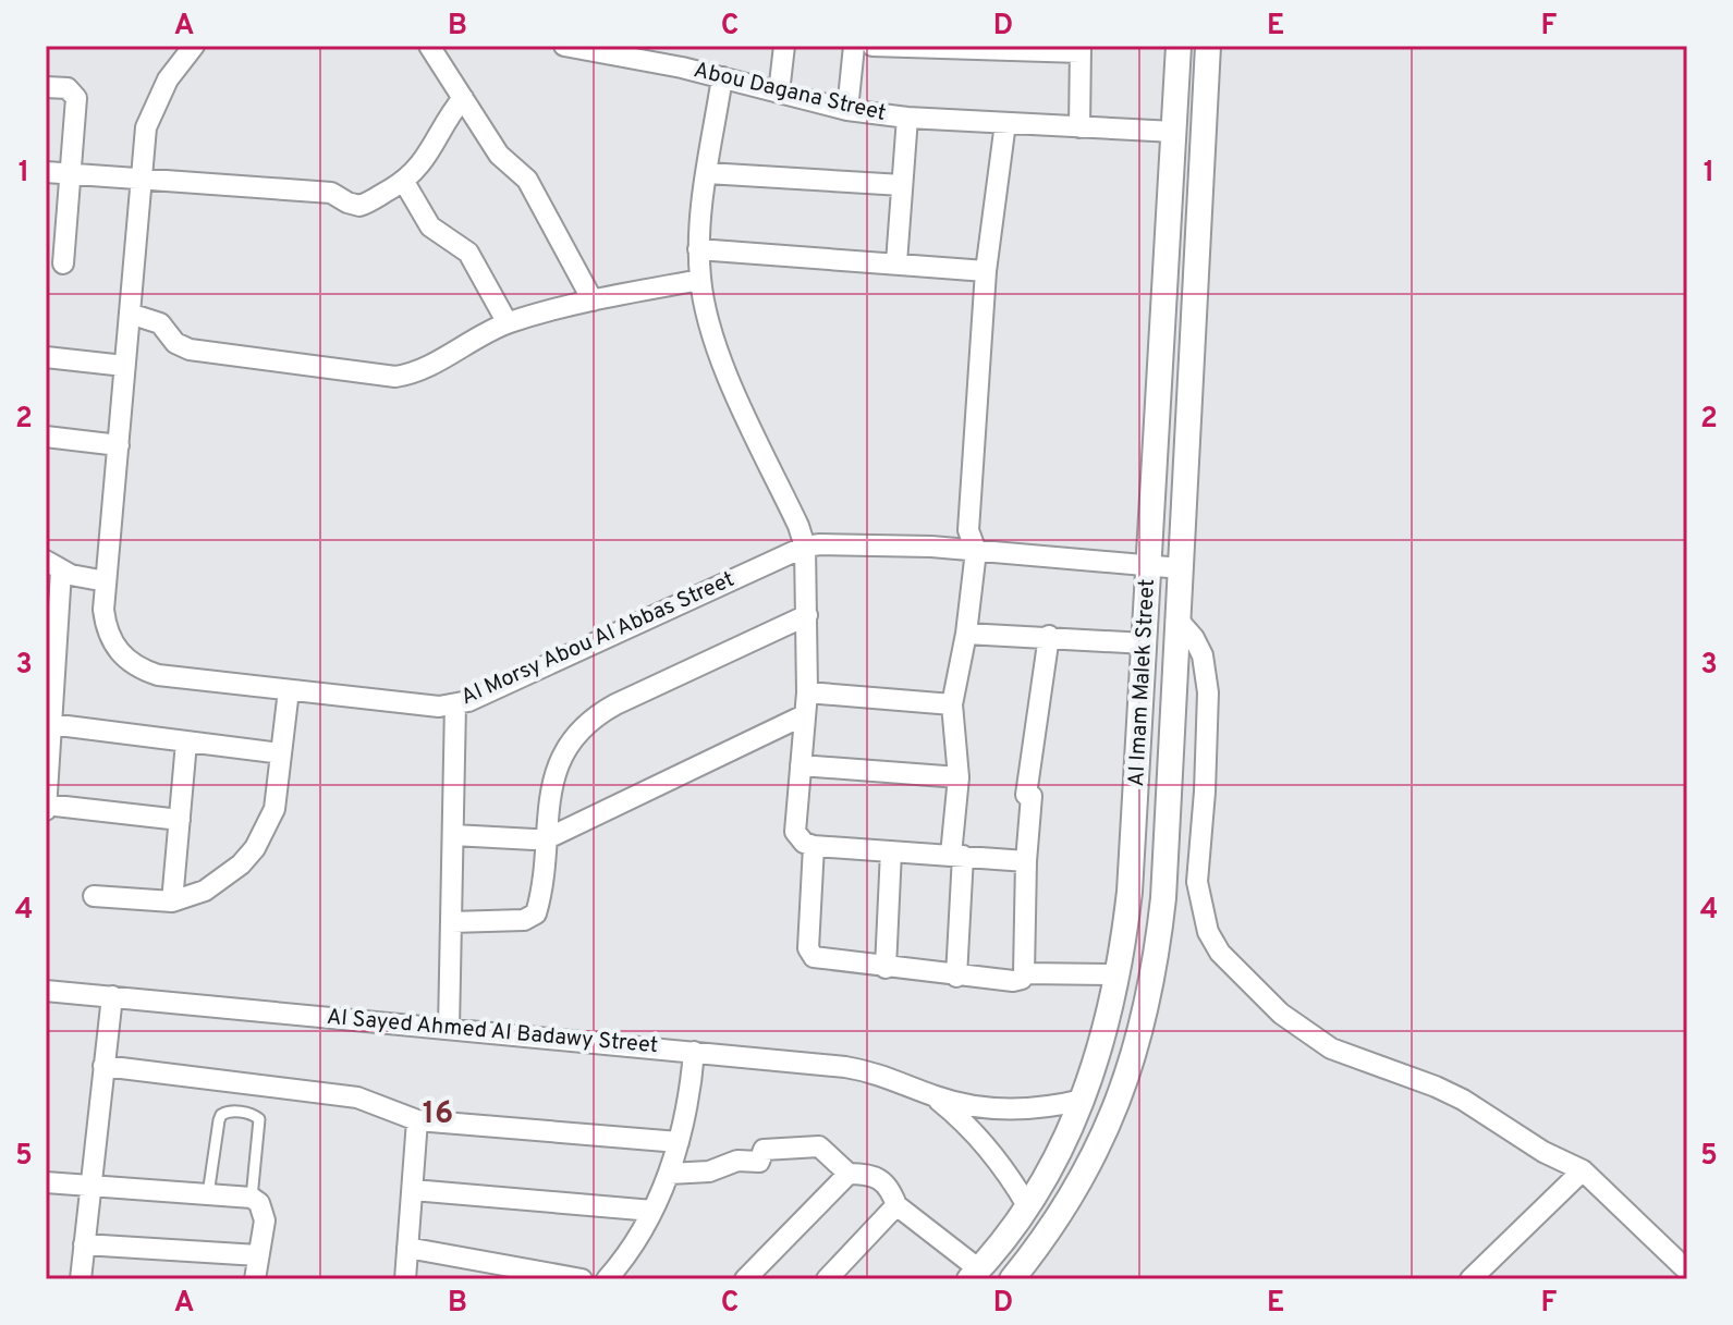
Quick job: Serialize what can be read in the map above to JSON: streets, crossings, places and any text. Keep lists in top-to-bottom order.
{
  "streets": {
    "street": [
      "Abou Dagana Street",
      "Al Morsy Abou Al Abbas Street",
      "Al Imam Malek Street",
      "Al Sayed Ahmed Al Badawy Street"
    ]
  },
  "crossings": [
    ["Abou Dagana Street", "Al Imam Malek Street"],
    ["Al Morsy Abou Al Abbas Street", "Al Imam Malek Street"],
    ["Al Imam Malek Street", "Al Sayed Ahmed Al Badawy Street"]
  ],
  "districts": ["16"],
  "grid": {
    "columns": [
      "A",
      "B",
      "C",
      "D",
      "E",
      "F"
    ],
    "rows": [
      "1",
      "2",
      "3",
      "4",
      "5"
    ]
  }
}
